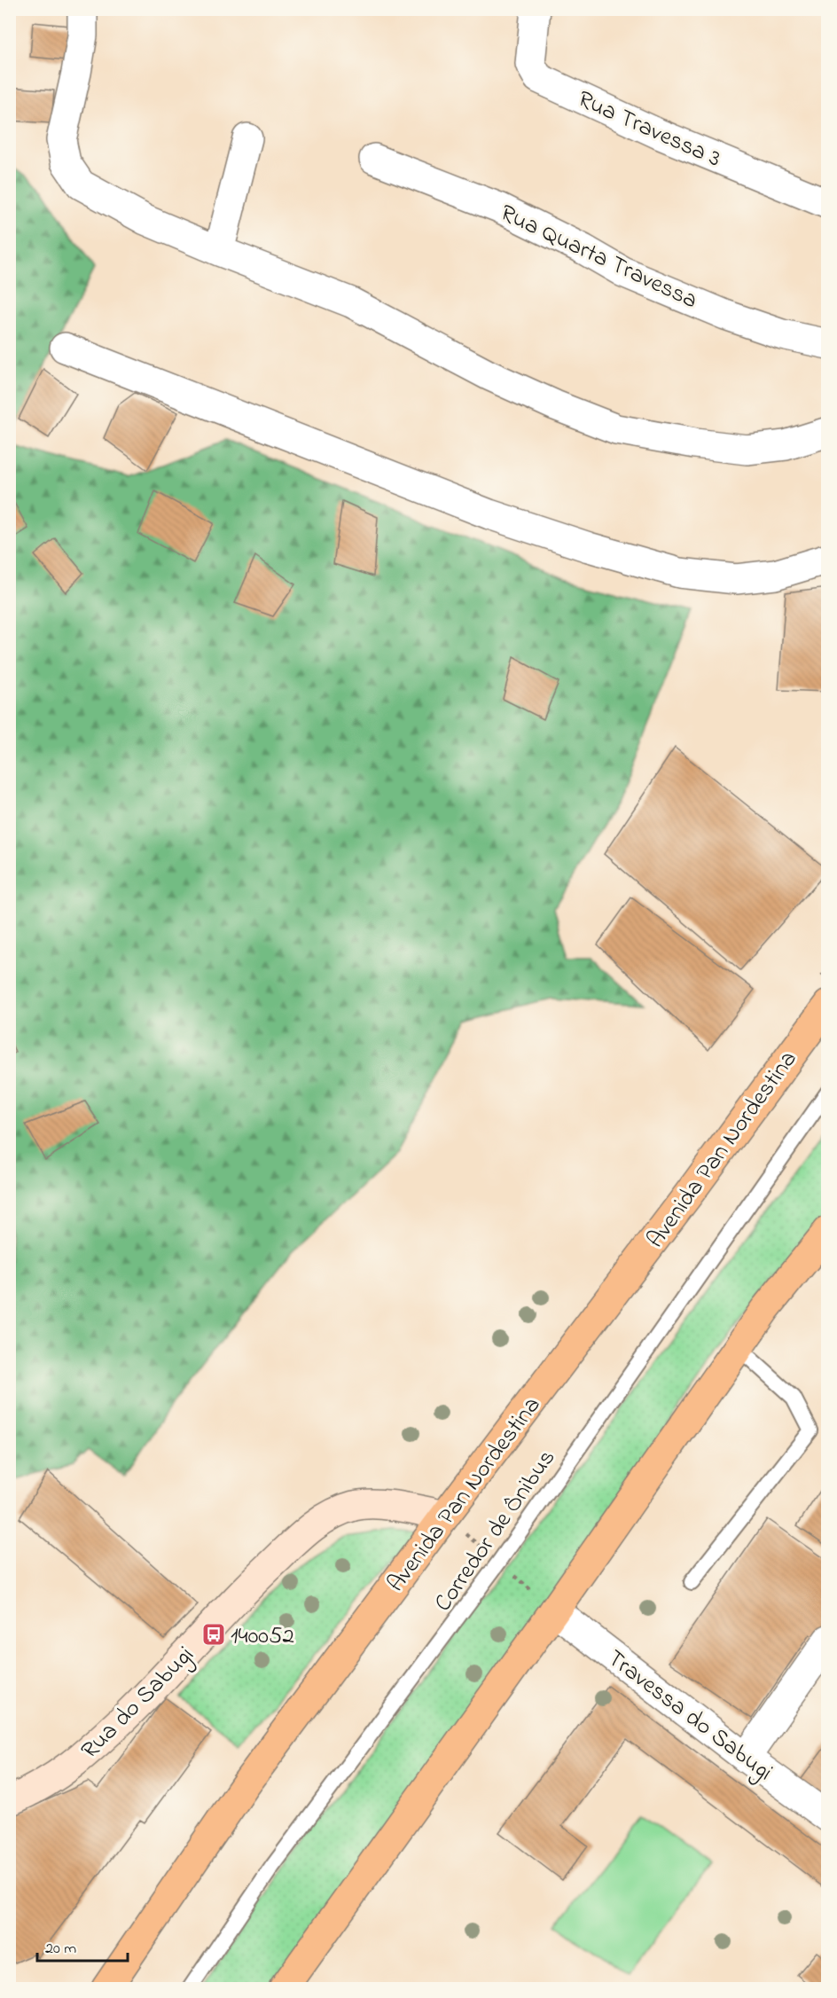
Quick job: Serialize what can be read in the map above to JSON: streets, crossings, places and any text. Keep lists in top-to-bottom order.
{
  "streets": {
    "highway": ["Avenida Pan Nordestina"],
    "street": [
      "Rua Travessa 3",
      "Rua Quarta Travessa",
      "Rua do Sabugi",
      "Travessa do Sabugi"
    ],
    "lane": ["Corredor de Ônibus"]
  },
  "crossings": [
    ["Avenida Pan Nordestina", "Rua do Sabugi"]
  ],
  "places": {
    "bus stop": ["140052"]
  },
  "scale_bar": "20 m"
}
